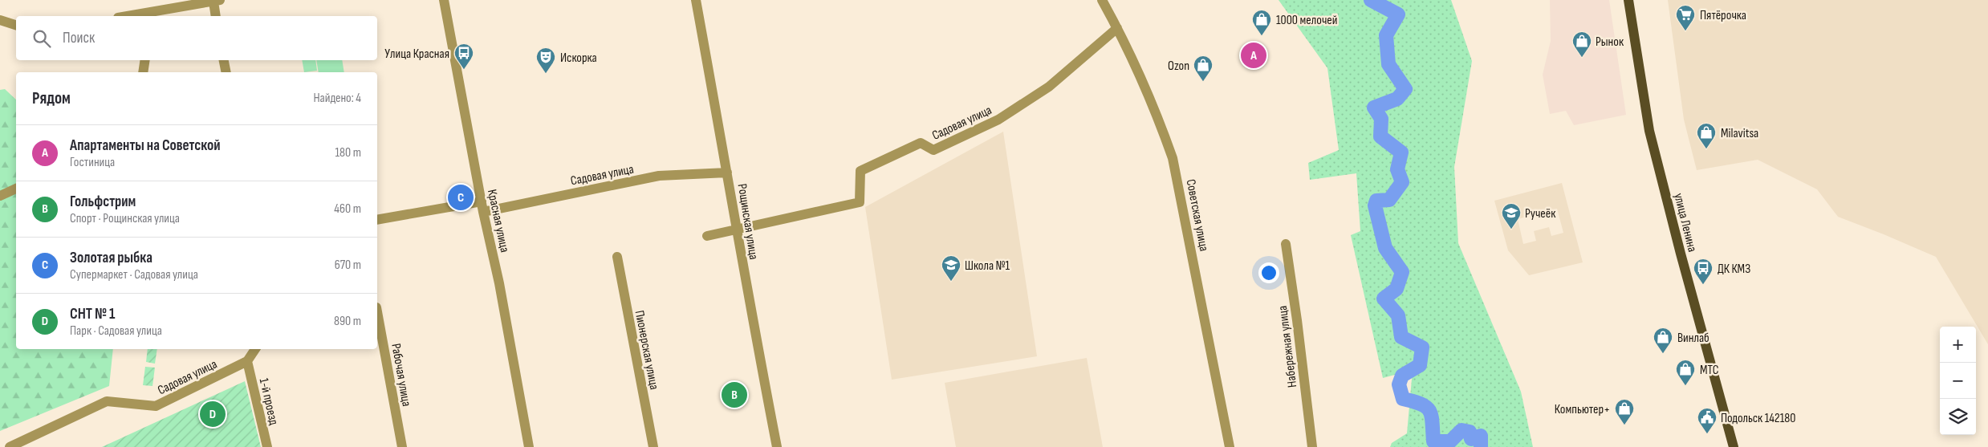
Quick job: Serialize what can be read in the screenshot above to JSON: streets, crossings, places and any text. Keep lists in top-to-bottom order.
{
  "streets": {
    "main road": ["улица Ленина"],
    "street": [
      "Садовая улица",
      "Советская улица",
      "Красная улица",
      "Рощинская улица",
      "Набережная улица",
      "Пионерская улица",
      "Рабочая улица",
      "1-й проезд"
    ]
  },
  "crossings": [
    ["Садовая улица", "Советская улица"],
    ["Садовая улица", "Красная улица"],
    ["Садовая улица", "Рощинская улица"],
    ["Садовая улица", "1-й проезд"]
  ],
  "places": {
    "supermarket": ["Пятёрочка"],
    "shop": [
      "1000 мелочей",
      "Рынок",
      "Ozon",
      "Milavitsa",
      "Винлаб",
      "МТС",
      "Компьютер+"
    ],
    "bus stop": ["Улица Красная", "ДК КМЗ"],
    "theatre": ["Искорка"],
    "school or university": ["Ручеёк", "Школа №1"],
    "public building": ["Подольск 142180"]
  },
  "page": {
    "search": "Поиск",
    "pins": [
      "A",
      "C",
      "B",
      "D"
    ],
    "heading": ["Рядом", "Найдено: 4"],
    "list": [
      {
        "mark": "A",
        "name": "Апартаменты на Советской",
        "note": "Гостиница",
        "value": "180 m"
      },
      {
        "mark": "B",
        "name": "Гольфстрим",
        "note": "Спорт · Рощинская улица",
        "value": "460 m"
      },
      {
        "mark": "C",
        "name": "Золотая рыбка",
        "note": "Супермаркет · Садовая улица",
        "value": "670 m"
      },
      {
        "mark": "D",
        "name": "СНТ № 1",
        "note": "Парк · Садовая улица",
        "value": "890 m"
      }
    ],
    "map_buttons": ["+", "−"]
  }
}
